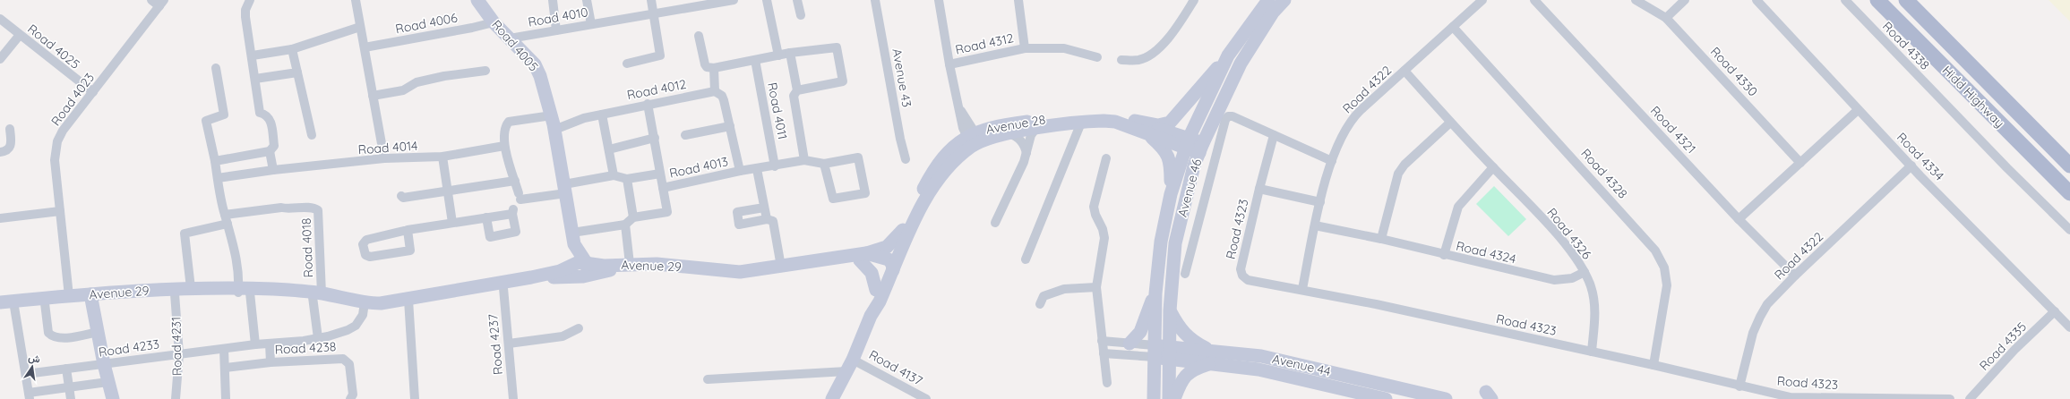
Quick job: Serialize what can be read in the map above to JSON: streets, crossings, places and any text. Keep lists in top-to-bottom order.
{
  "streets": {
    "main road": ["Hidd Highway"],
    "street": [
      "Road 4010",
      "Road 4006",
      "Road 4312",
      "Road 4005",
      "Road 4338",
      "Road 4025",
      "Road 4330",
      "Avenue 43",
      "Road 4012",
      "Road 4322",
      "Road 4023",
      "Road 4011",
      "Avenue 28",
      "Road 4321",
      "Road 4014",
      "Road 4334",
      "Road 4013",
      "Road 4328",
      "Avenue 46",
      "Road 4323",
      "Road 4326",
      "Road 4018",
      "Road 4324",
      "Avenue 29",
      "Road 4237",
      "Road 4231",
      "Road 4335",
      "Road 4233",
      "Road 4238",
      "Avenue 44",
      "Road 4137"
    ]
  },
  "crossings": [
    ["Road 4010", "Road 4005"],
    ["Road 4006", "Road 4005"],
    ["Road 4312", "Avenue 28"],
    ["Road 4005", "Road 4012"],
    ["Road 4005", "Avenue 29"],
    ["Road 4025", "Road 4023"],
    ["Road 4012", "Road 4013"],
    ["Road 4322", "Road 4321"],
    ["Road 4322", "Road 4334"],
    ["Road 4322", "Road 4328"],
    ["Road 4322", "Road 4323"],
    ["Road 4322", "Road 4326"],
    ["Road 4322", "Road 4324"],
    ["Road 4023", "Avenue 29"],
    ["Road 4011", "Road 4013"],
    ["Avenue 28", "Avenue 46"],
    ["Avenue 28", "Avenue 29"],
    ["Avenue 28", "Road 4137"],
    ["Road 4334", "Road 4335"],
    ["Road 4328", "Road 4323"],
    ["Avenue 46", "Avenue 44"],
    ["Road 4323", "Road 4326"],
    ["Road 4326", "Road 4324"],
    ["Road 4018", "Avenue 29"],
    ["Avenue 29", "Road 4237"],
    ["Avenue 29", "Road 4231"],
    ["Avenue 29", "Road 4233"],
    ["Road 4231", "Road 4233"]
  ],
  "north": "top"
}
